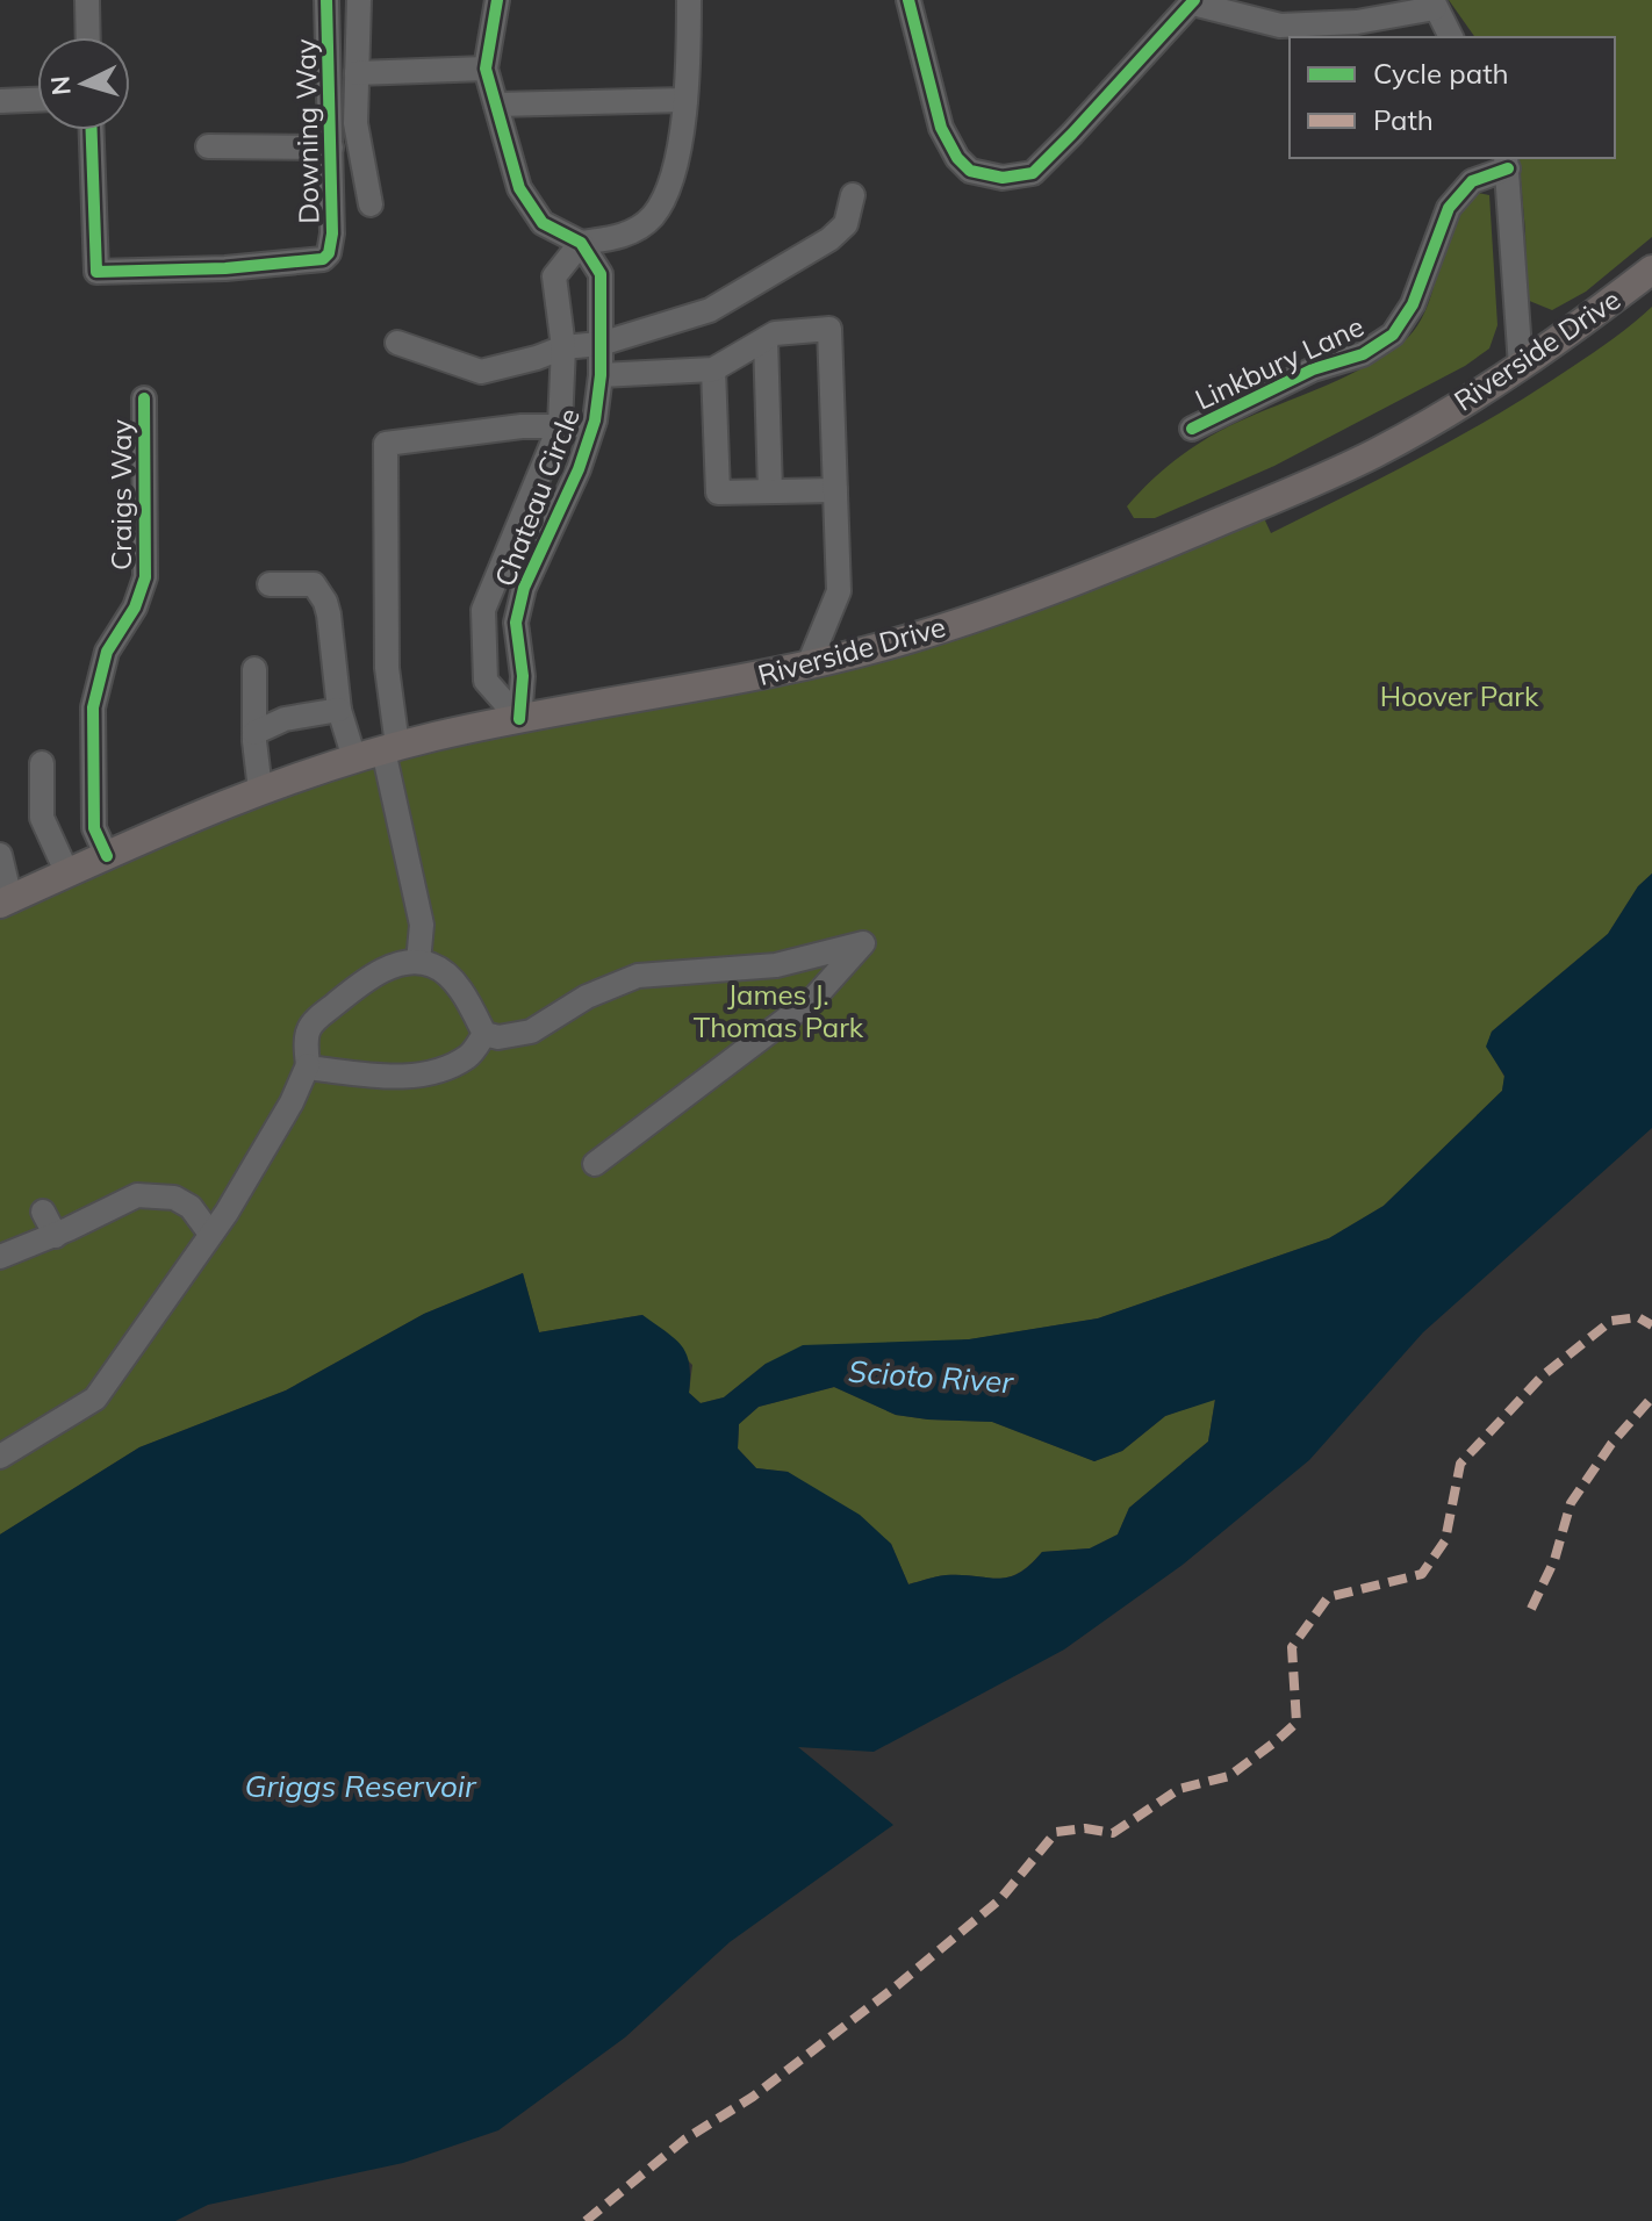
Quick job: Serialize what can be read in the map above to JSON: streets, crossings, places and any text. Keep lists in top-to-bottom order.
{
  "streets": {
    "main road": ["Riverside Drive"],
    "street": [
      "Downing Way",
      "Linkbury Lane",
      "Craigs Way",
      "Chateau Circle"
    ]
  },
  "crossings": [
    ["Riverside Drive", "Craigs Way"],
    ["Riverside Drive", "Chateau Circle"]
  ],
  "water": ["Scioto River", "Griggs Reservoir"],
  "parks": ["Hoover Park", "James J. Thomas Park"],
  "legend": ["Cycle path", "Path"],
  "north": "left"
}
